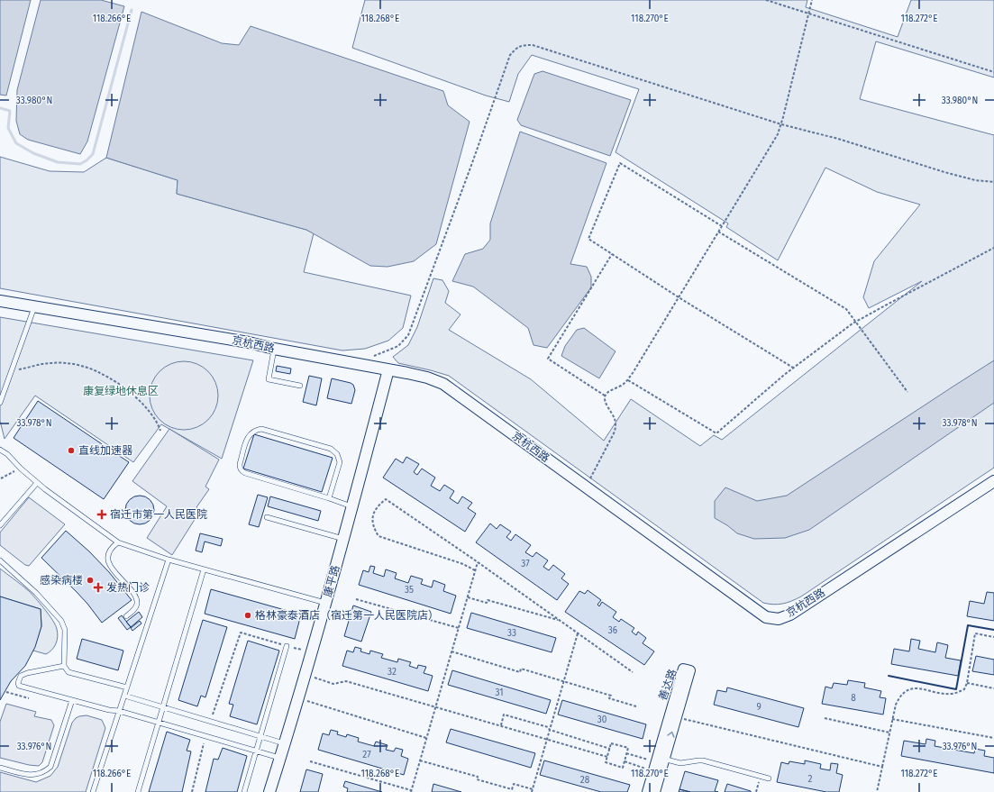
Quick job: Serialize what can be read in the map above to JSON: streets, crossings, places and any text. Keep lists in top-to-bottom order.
{
  "streets": {
    "street": ["京杭西路", "康平路", "善达路"]
  },
  "crossings": [
    ["京杭西路", "康平路"]
  ],
  "parks": ["康复绿地休息区"],
  "places": {
    "other": ["直线加速器", "感染病楼", "格林豪泰酒店（宿迁第一人民医院店）"],
    "health": ["宿迁市第一人民医院", "发热门诊"]
  },
  "house_numbers": [
    "37",
    "35",
    "36",
    "33",
    "32",
    "31",
    "8",
    "9",
    "30",
    "27",
    "2",
    "28"
  ],
  "coordinates": [
    "118.266°E",
    "118.268°E",
    "118.270°E",
    "118.272°E",
    "33.980°N",
    "33.978°N",
    "33.976°N"
  ]
}
